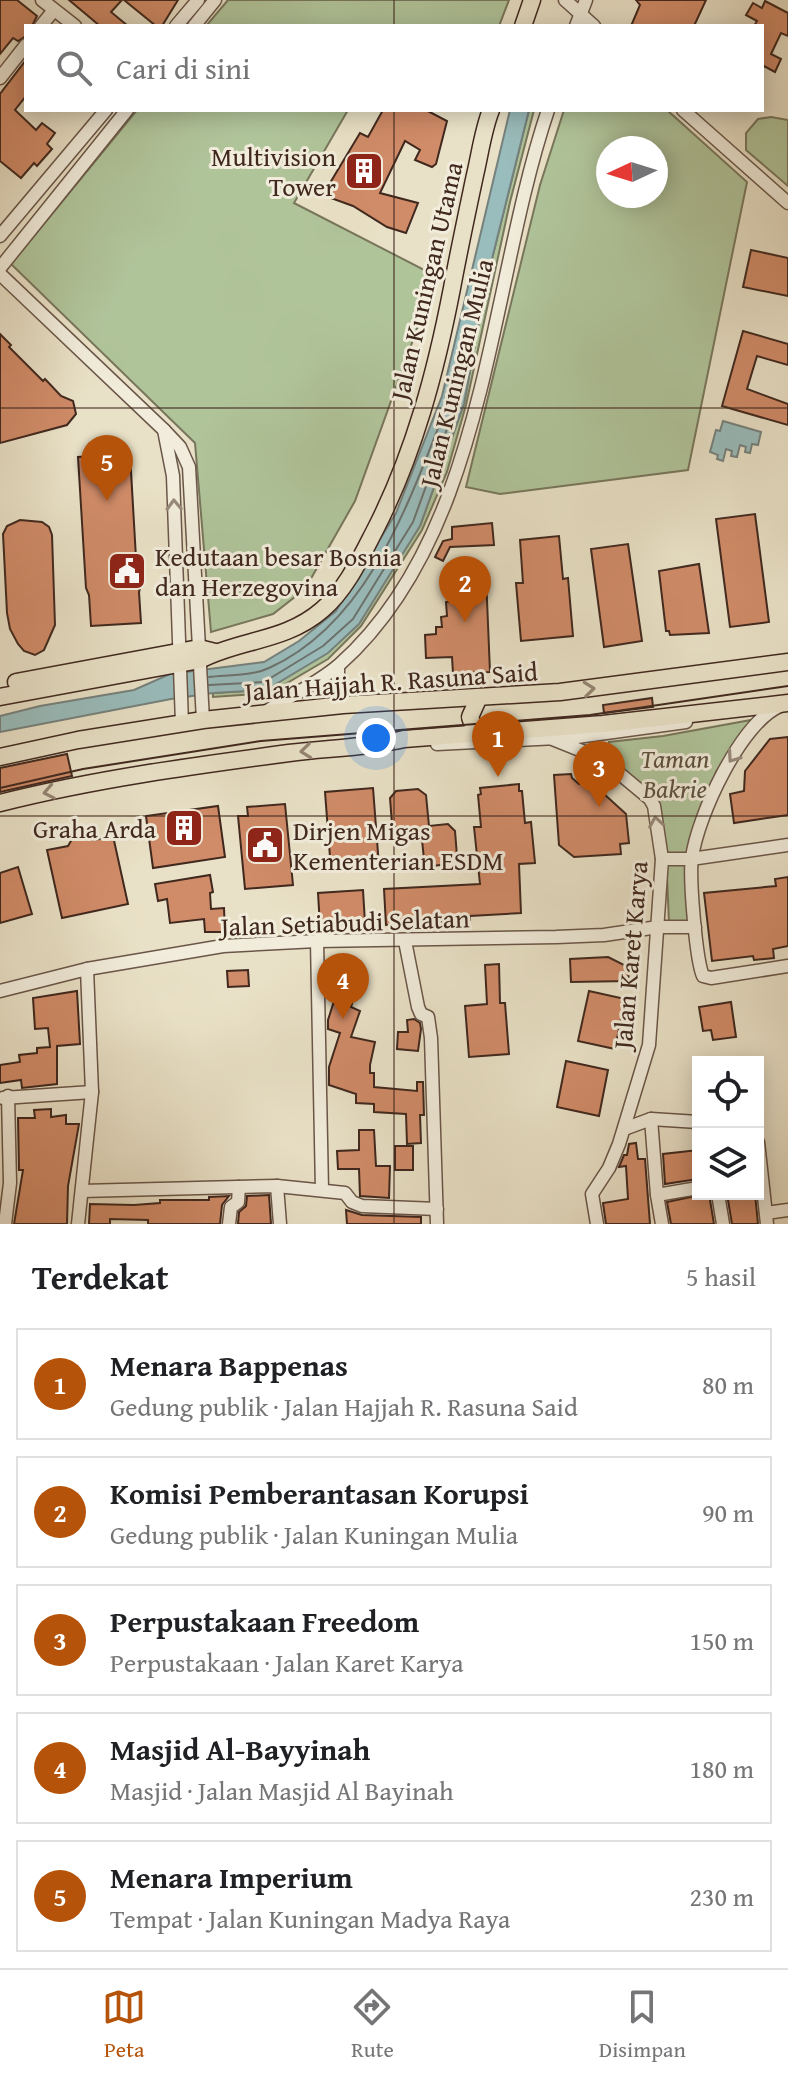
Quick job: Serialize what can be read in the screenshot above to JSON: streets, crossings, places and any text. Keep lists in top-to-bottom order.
{
  "streets": {
    "main road": ["Jalan Kuningan Utama", "Jalan Hajjah R. Rasuna Said"],
    "street": ["Jalan Kuningan Mulia", "Jalan Setiabudi Selatan", "Jalan Karet Karya"]
  },
  "crossings": [
    ["Jalan Kuningan Mulia", "Jalan Hajjah R. Rasuna Said"],
    ["Jalan Setiabudi Selatan", "Jalan Karet Karya"]
  ],
  "parks": ["Taman Bakrie"],
  "places": {
    "building": ["Multivision Tower", "Graha Arda"],
    "public building": ["Kedutaan besar Bosnia dan Herzegovina", "Dirjen Migas Kementerian ESDM"]
  },
  "north": "left",
  "page": {
    "search": "Cari di sini",
    "pins": [
      "5",
      "2",
      "1",
      "3",
      "4"
    ],
    "heading": ["Terdekat", "5 hasil"],
    "list": [
      {
        "mark": "1",
        "name": "Menara Bappenas",
        "note": "Gedung publik · Jalan Hajjah R. Rasuna Said",
        "value": "80 m"
      },
      {
        "mark": "2",
        "name": "Komisi Pemberantasan Korupsi",
        "note": "Gedung publik · Jalan Kuningan Mulia",
        "value": "90 m"
      },
      {
        "mark": "3",
        "name": "Perpustakaan Freedom",
        "note": "Perpustakaan · Jalan Karet Karya",
        "value": "150 m"
      },
      {
        "mark": "4",
        "name": "Masjid Al-Bayyinah",
        "note": "Masjid · Jalan Masjid Al Bayinah",
        "value": "180 m"
      },
      {
        "mark": "5",
        "name": "Menara Imperium",
        "note": "Tempat · Jalan Kuningan Madya Raya",
        "value": "230 m"
      }
    ],
    "nav": ["Peta", "Rute", "Disimpan"]
  }
}
